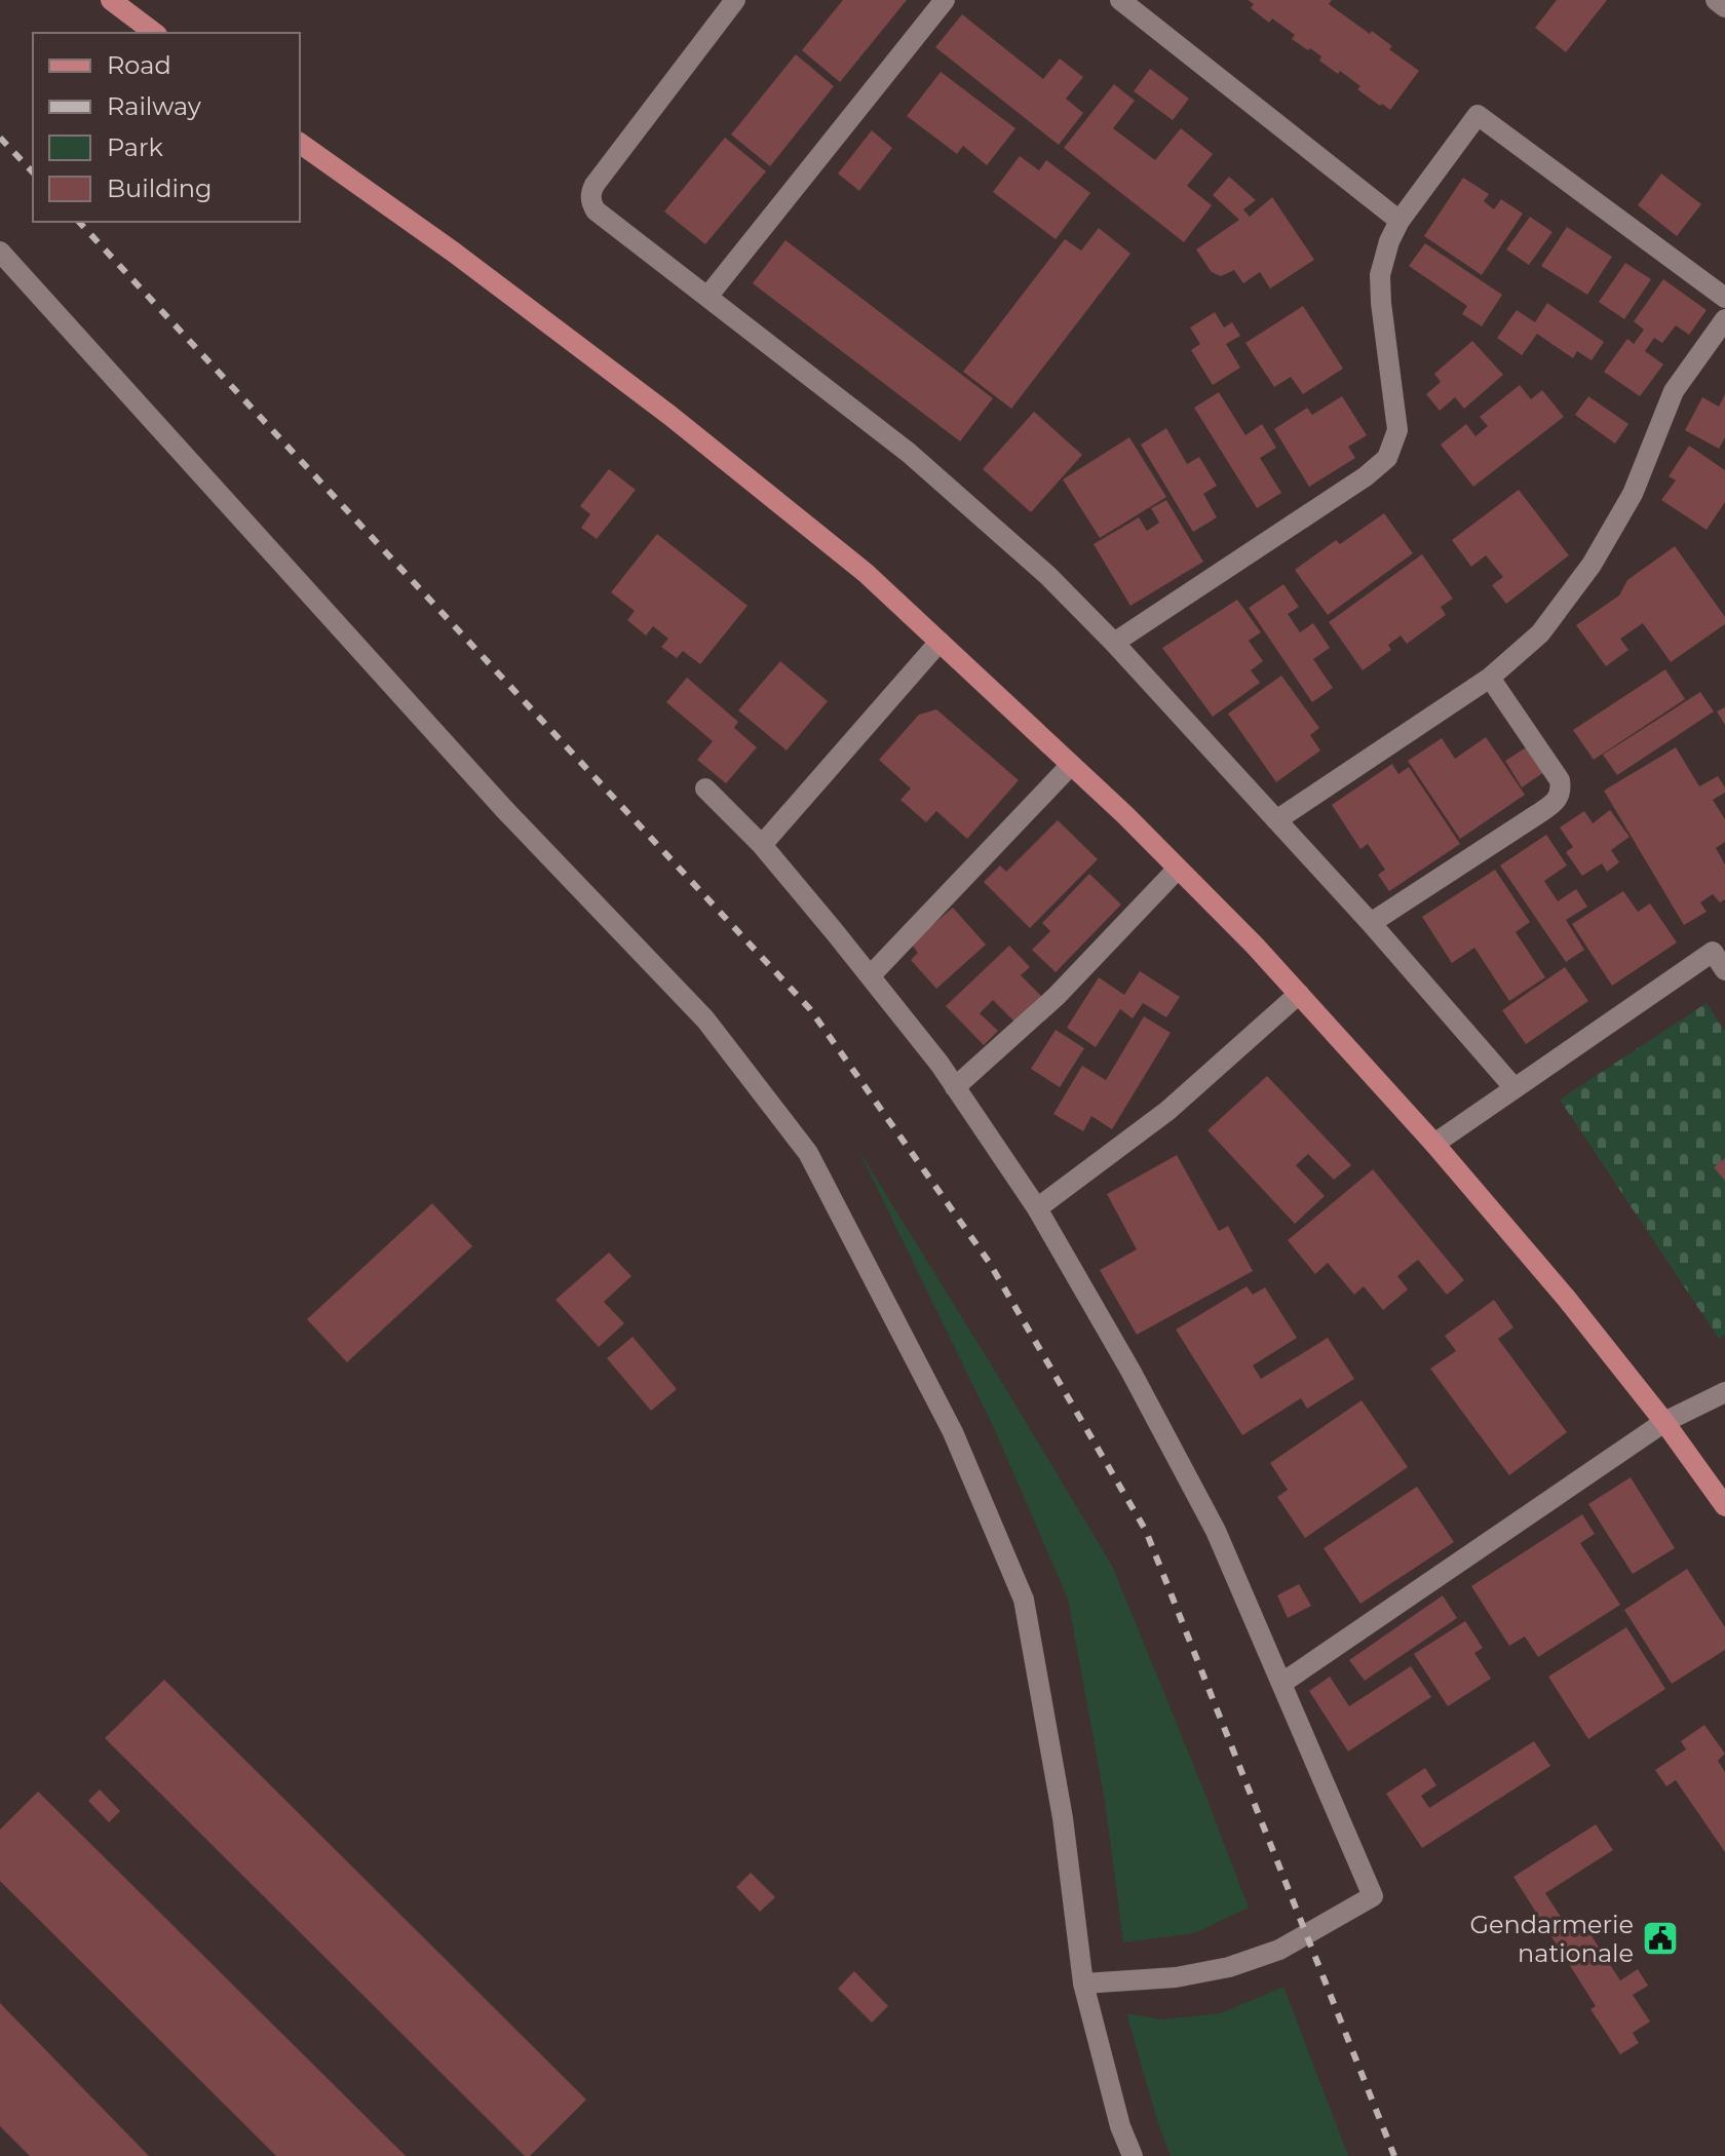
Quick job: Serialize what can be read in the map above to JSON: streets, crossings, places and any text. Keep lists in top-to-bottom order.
{
  "places": {
    "public building": ["Gendarmerie nationale"]
  },
  "legend": [
    "Road",
    "Railway",
    "Park",
    "Building"
  ]
}
